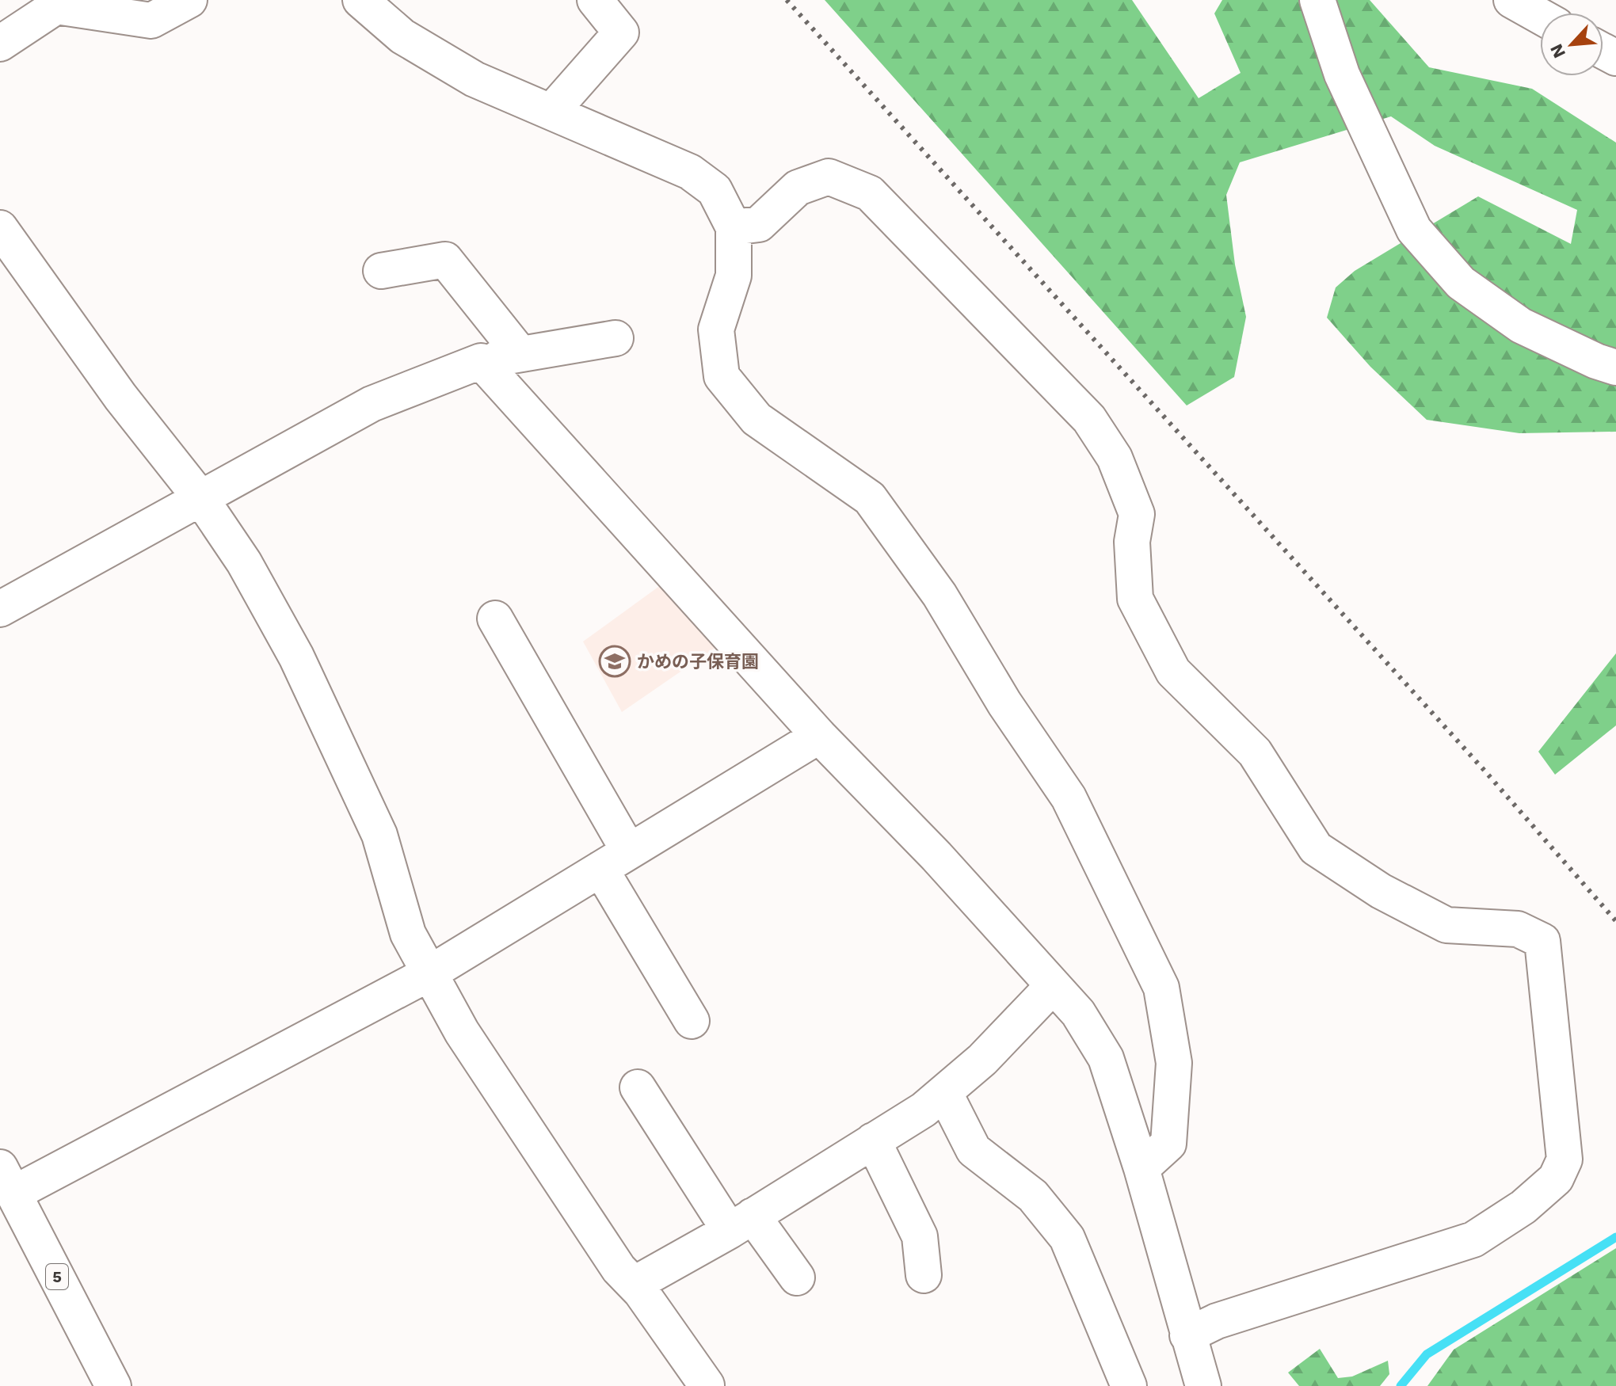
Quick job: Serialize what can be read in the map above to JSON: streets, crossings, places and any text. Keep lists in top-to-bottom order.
{
  "streets": {
    "main road": ["5"]
  },
  "places": {
    "school or university": ["かめの子保育園"]
  },
  "north": "bottom left"
}
